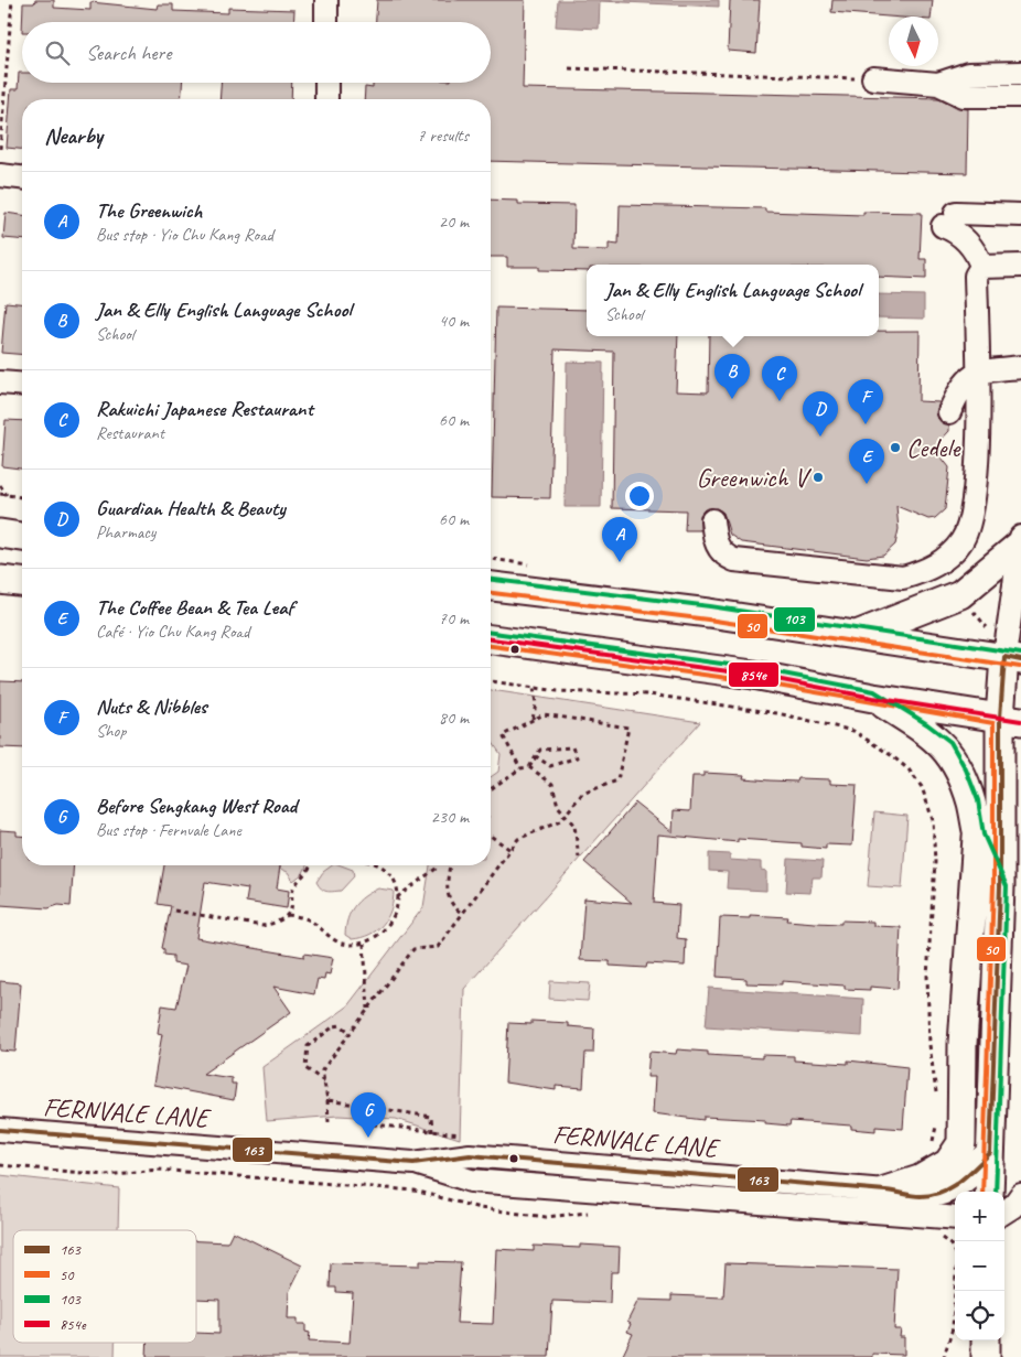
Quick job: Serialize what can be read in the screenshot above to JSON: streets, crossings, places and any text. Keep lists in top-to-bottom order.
{
  "streets": {
    "street": ["FERNVALE LANE"]
  },
  "places": ["Cedele", "Greenwich V"],
  "lines": [
    "transit line 103",
    "transit line 50",
    "transit line 854e",
    "transit line 163"
  ],
  "legend": [
    "163",
    "50",
    "103",
    "854e"
  ],
  "north": "bottom",
  "page": {
    "search": "Search here",
    "heading": ["Nearby", "7 results"],
    "list": [
      {
        "mark": "A",
        "name": "The Greenwich",
        "note": "Bus stop · Yio Chu Kang Road",
        "value": "20 m"
      },
      {
        "mark": "B",
        "name": "Jan & Elly English Language School",
        "note": "School",
        "value": "40 m"
      },
      {
        "mark": "C",
        "name": "Rakuichi Japanese Restaurant",
        "note": "Restaurant",
        "value": "60 m"
      },
      {
        "mark": "D",
        "name": "Guardian Health & Beauty",
        "note": "Pharmacy",
        "value": "60 m"
      },
      {
        "mark": "E",
        "name": "The Coffee Bean & Tea Leaf",
        "note": "Café · Yio Chu Kang Road",
        "value": "70 m"
      },
      {
        "mark": "F",
        "name": "Nuts & Nibbles",
        "note": "Shop",
        "value": "80 m"
      },
      {
        "mark": "G",
        "name": "Before Sengkang West Road",
        "note": "Bus stop · Fernvale Lane",
        "value": "230 m"
      }
    ],
    "popup": ["Jan & Elly English Language School", "School"],
    "pins": [
      "B",
      "C",
      "F",
      "D",
      "E",
      "A",
      "G"
    ],
    "map_buttons": ["+", "−"]
  }
}
